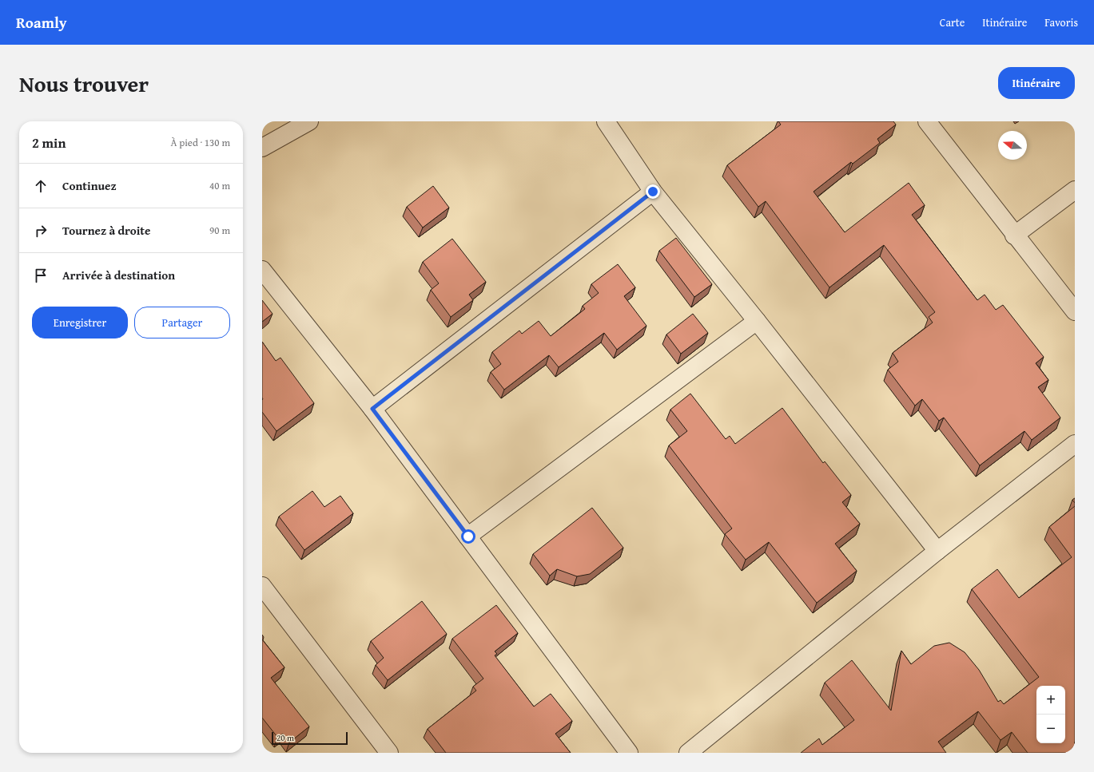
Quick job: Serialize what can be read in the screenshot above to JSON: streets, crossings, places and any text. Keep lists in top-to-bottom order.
{
  "scale_bar": "20 m",
  "north": "left",
  "page": {
    "header": "Roamly",
    "nav": ["Carte", "Itinéraire", "Favoris"],
    "title": "Nous trouver",
    "buttons": [
      "Itinéraire",
      ["Enregistrer", "Partager"]
    ],
    "heading": ["2 min", "À pied · 130 m"],
    "list": [
      ["Continuez", "40 m"],
      ["Tournez à droite", "90 m"],
      "Arrivée à destination"
    ],
    "map_buttons": ["+", "−"],
    "scale": "20 m"
  }
}
